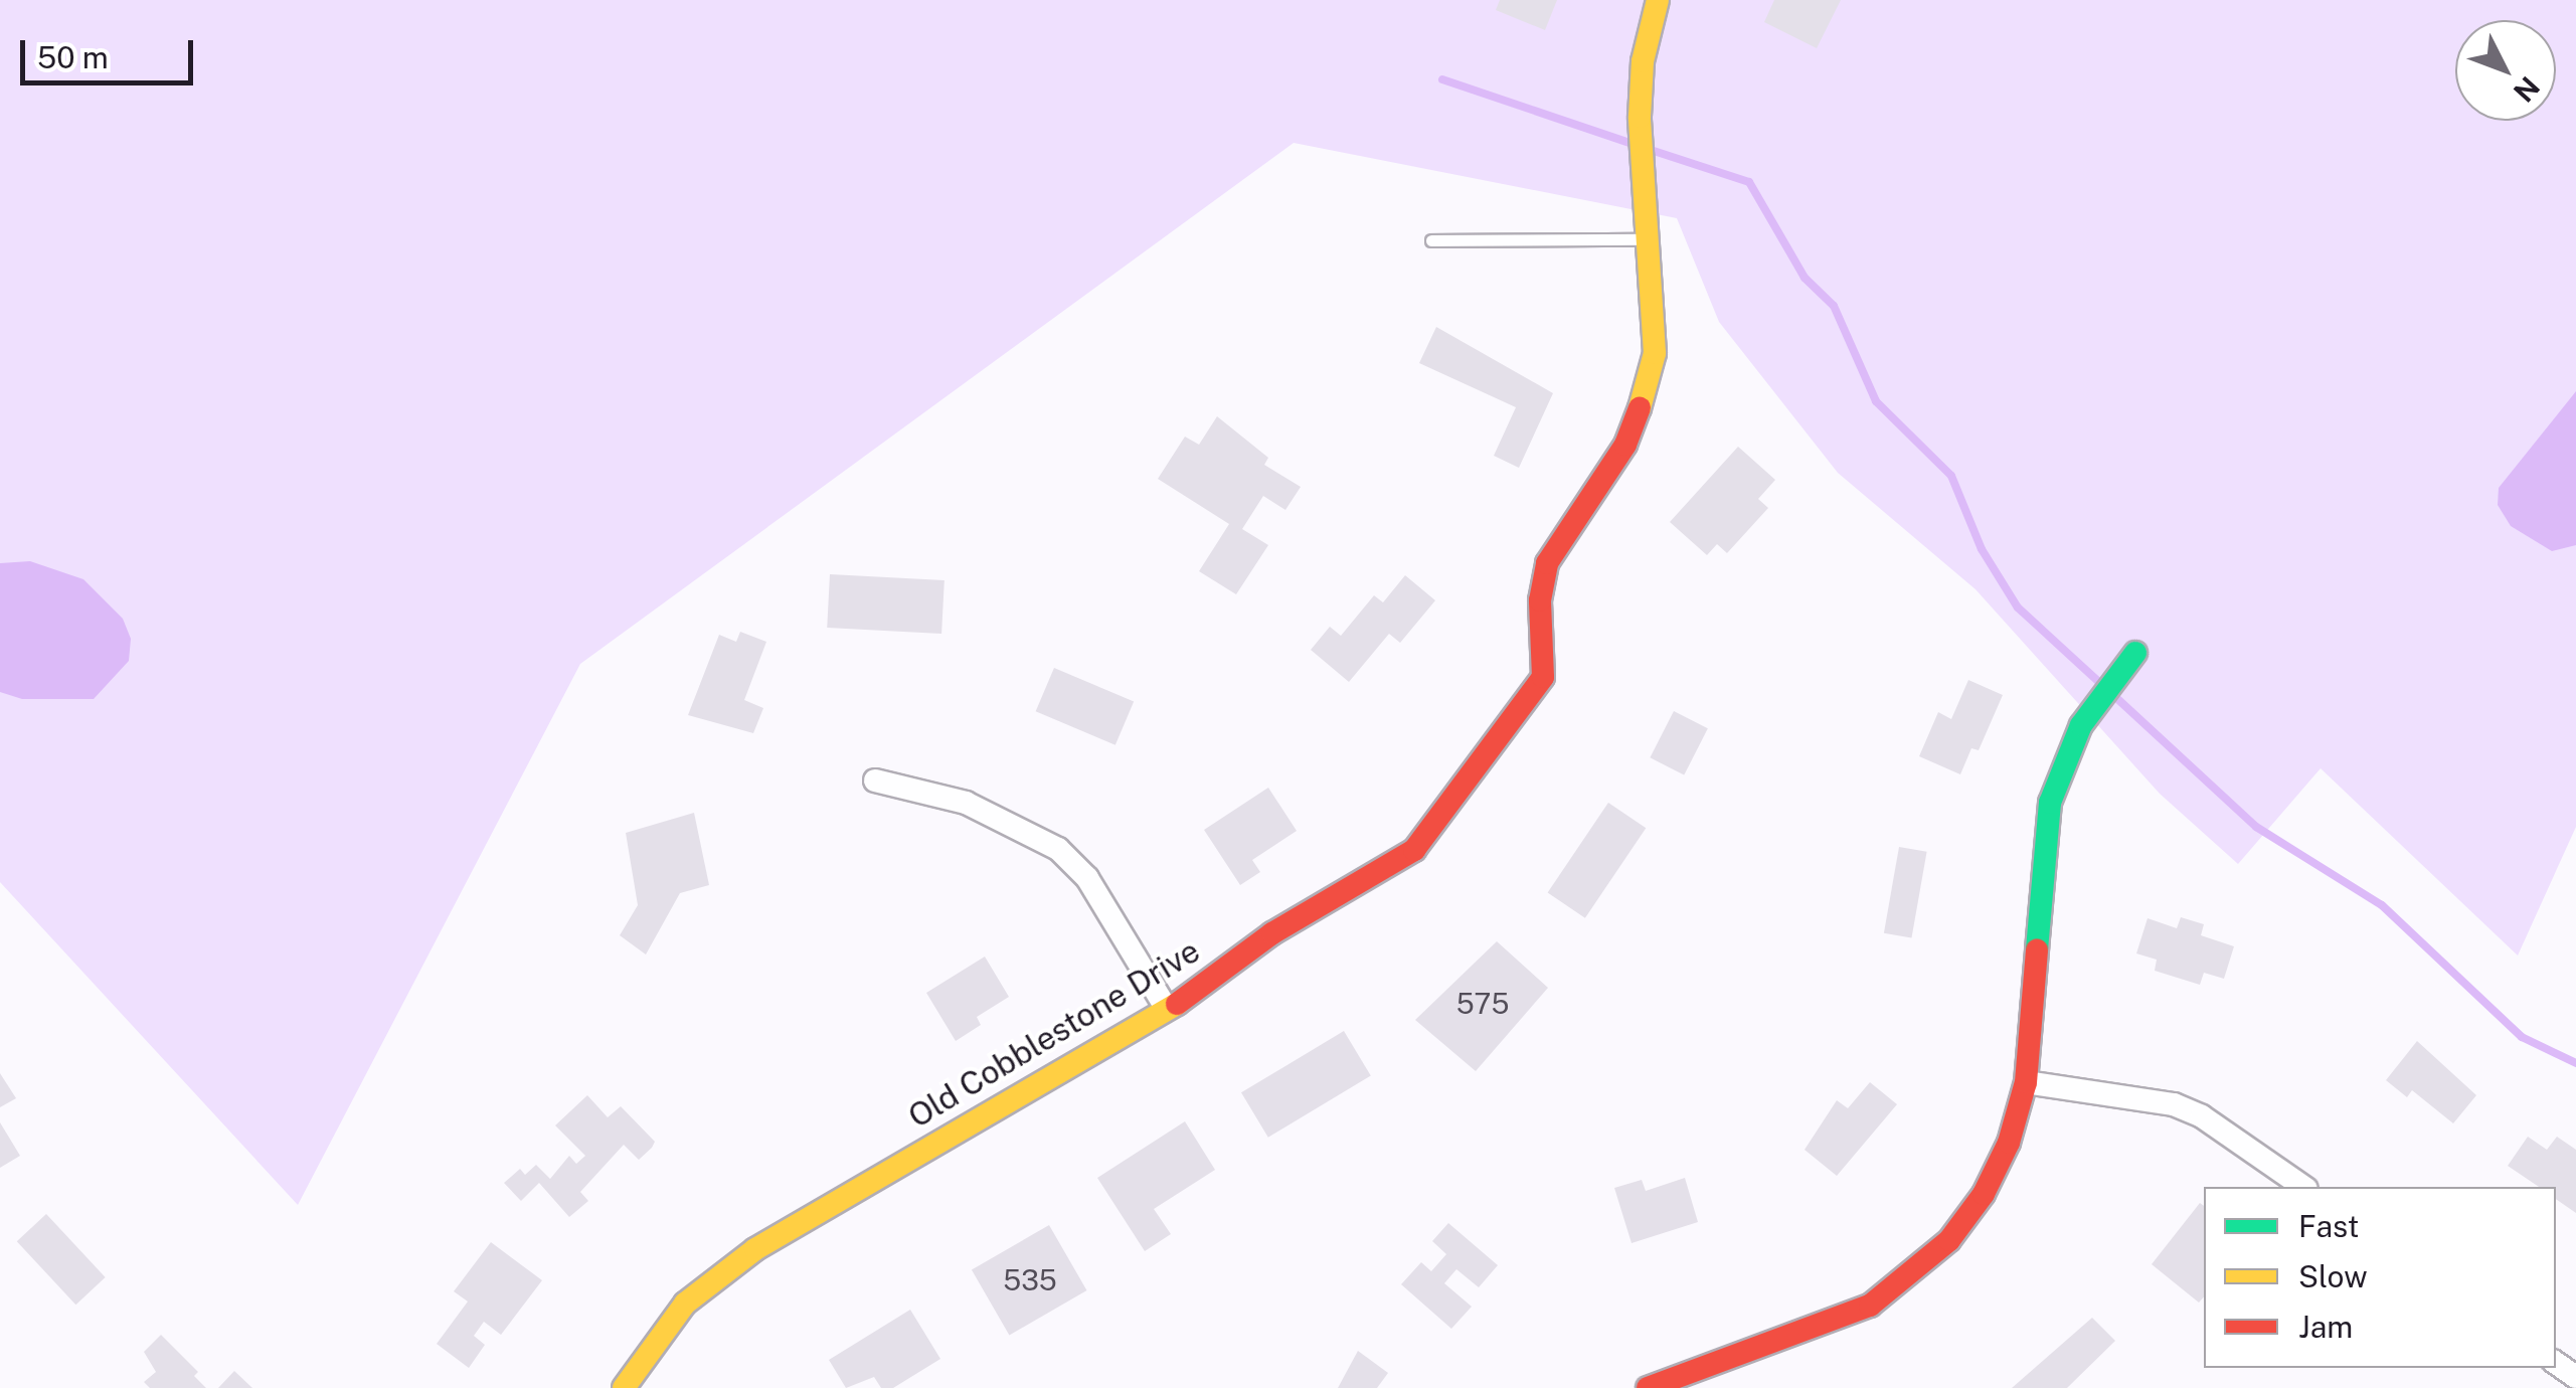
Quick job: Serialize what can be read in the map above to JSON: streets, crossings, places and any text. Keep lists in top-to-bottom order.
{
  "streets": {
    "street": ["Old Cobblestone Drive"]
  },
  "house_numbers": ["575", "535"],
  "legend": ["Fast", "Slow", "Jam"],
  "scale_bar": "50 m",
  "north": "bottom right"
}
